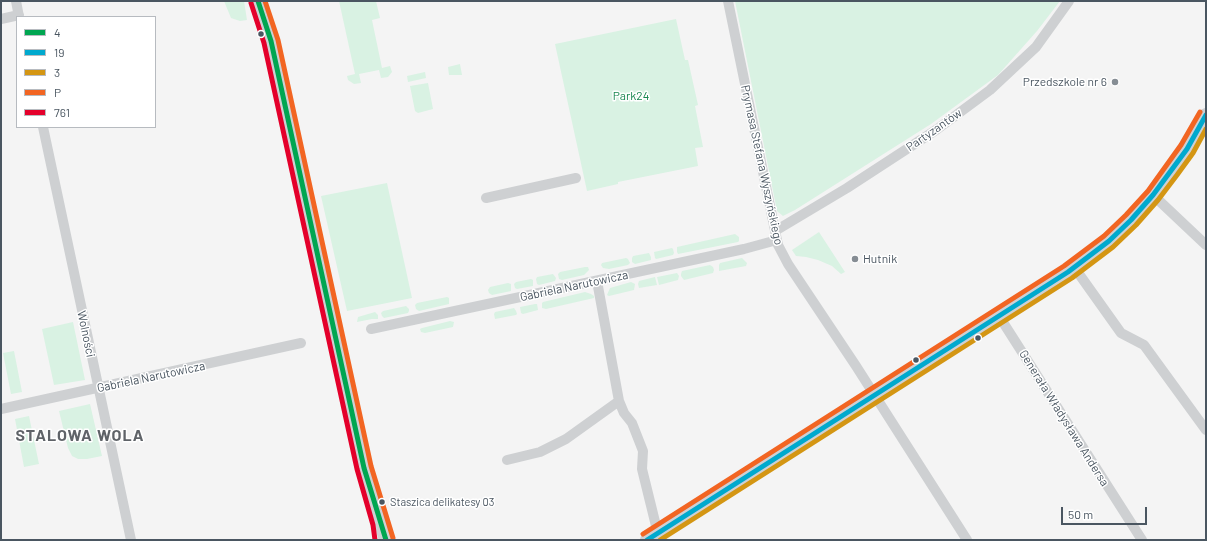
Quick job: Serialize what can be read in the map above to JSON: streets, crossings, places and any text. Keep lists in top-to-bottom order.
{
  "streets": {
    "street": [
      "Partyzantów",
      "Prymasa Stefana Wyszyńskiego",
      "Gabriela Narutowicza",
      "Wolności",
      "Generała Władysława Andersa"
    ]
  },
  "crossings": [
    ["Partyzantów", "Prymasa Stefana Wyszyńskiego"],
    ["Partyzantów", "Gabriela Narutowicza"],
    ["Prymasa Stefana Wyszyńskiego", "Gabriela Narutowicza"],
    ["Gabriela Narutowicza", "Wolności"]
  ],
  "districts": ["STALOWA WOLA"],
  "parks": ["Park24"],
  "places": ["Przedszkole nr 6", "Hutnik", "Staszica delikatesy 03"],
  "lines": [
    "transit line 4",
    "transit line P",
    "transit line 761",
    "transit line 19",
    "transit line 3"
  ],
  "legend": [
    "4",
    "19",
    "3",
    "P",
    "761"
  ],
  "scale_bar": "50 m"
}
